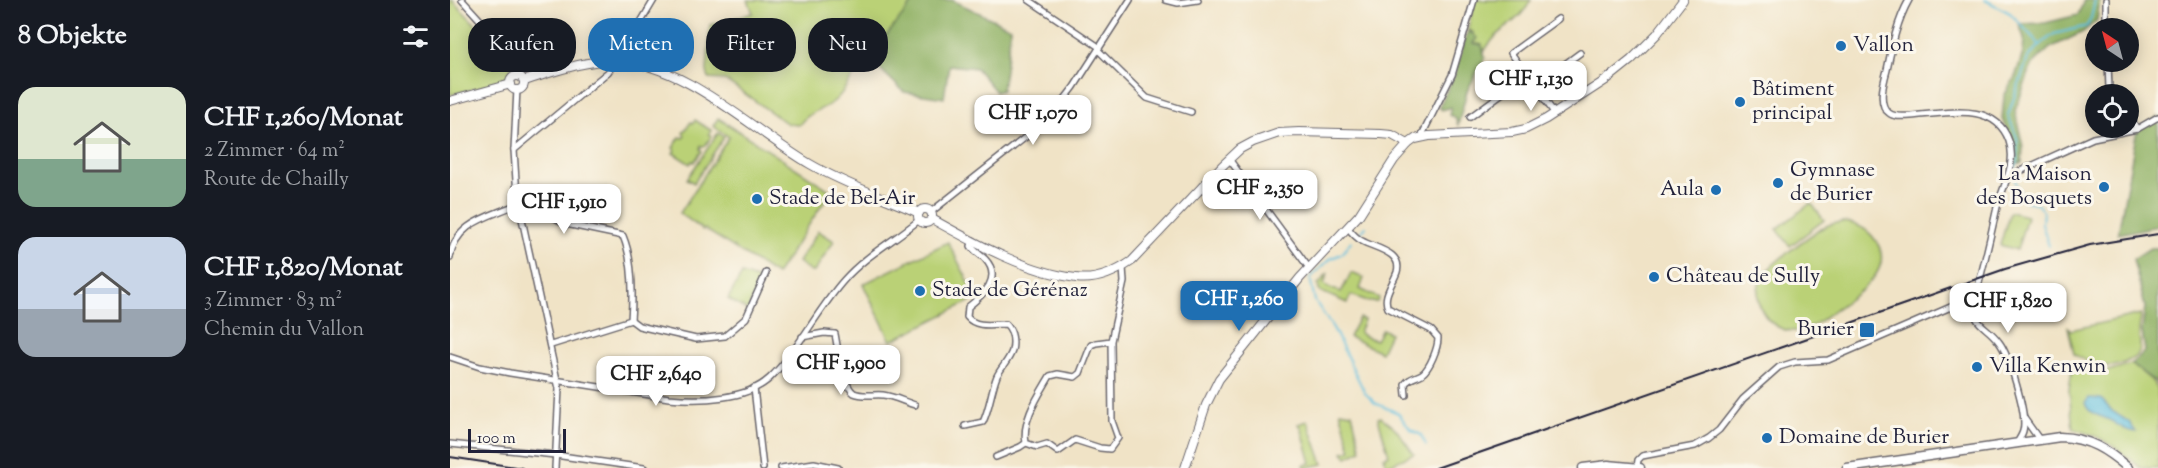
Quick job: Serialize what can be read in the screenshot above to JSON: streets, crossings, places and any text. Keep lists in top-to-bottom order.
{
  "places": {
    "other": [
      "Vallon",
      "Bâtiment principal",
      "Gymnase de Burier",
      "La Maison des Bosquets",
      "Aula",
      "Stade de Bel-Air",
      "Château de Sully",
      "Stade de Gérénaz",
      "Villa Kenwin",
      "Domaine de Burier"
    ],
    "transit": ["Burier"]
  },
  "scale_bar": "100 m",
  "north": "top left",
  "page": {
    "heading": "8 Objekte",
    "chip": [
      "Kaufen",
      "Mieten",
      "Filter",
      "Neu"
    ],
    "price": [
      "CHF 1,130",
      "CHF 1,070",
      "CHF 2,350",
      "CHF 1,910",
      "CHF 1,260",
      "CHF 1,820",
      "CHF 1,900",
      "CHF 2,640"
    ],
    "list": [
      {
        "name": "CHF 1,260/Monat",
        "note": "2 Zimmer · 64 m² · Route de Chailly"
      },
      {
        "name": "CHF 1,820/Monat",
        "note": "3 Zimmer · 83 m² · Chemin du Vallon"
      }
    ],
    "scale": "100 m"
  }
}
